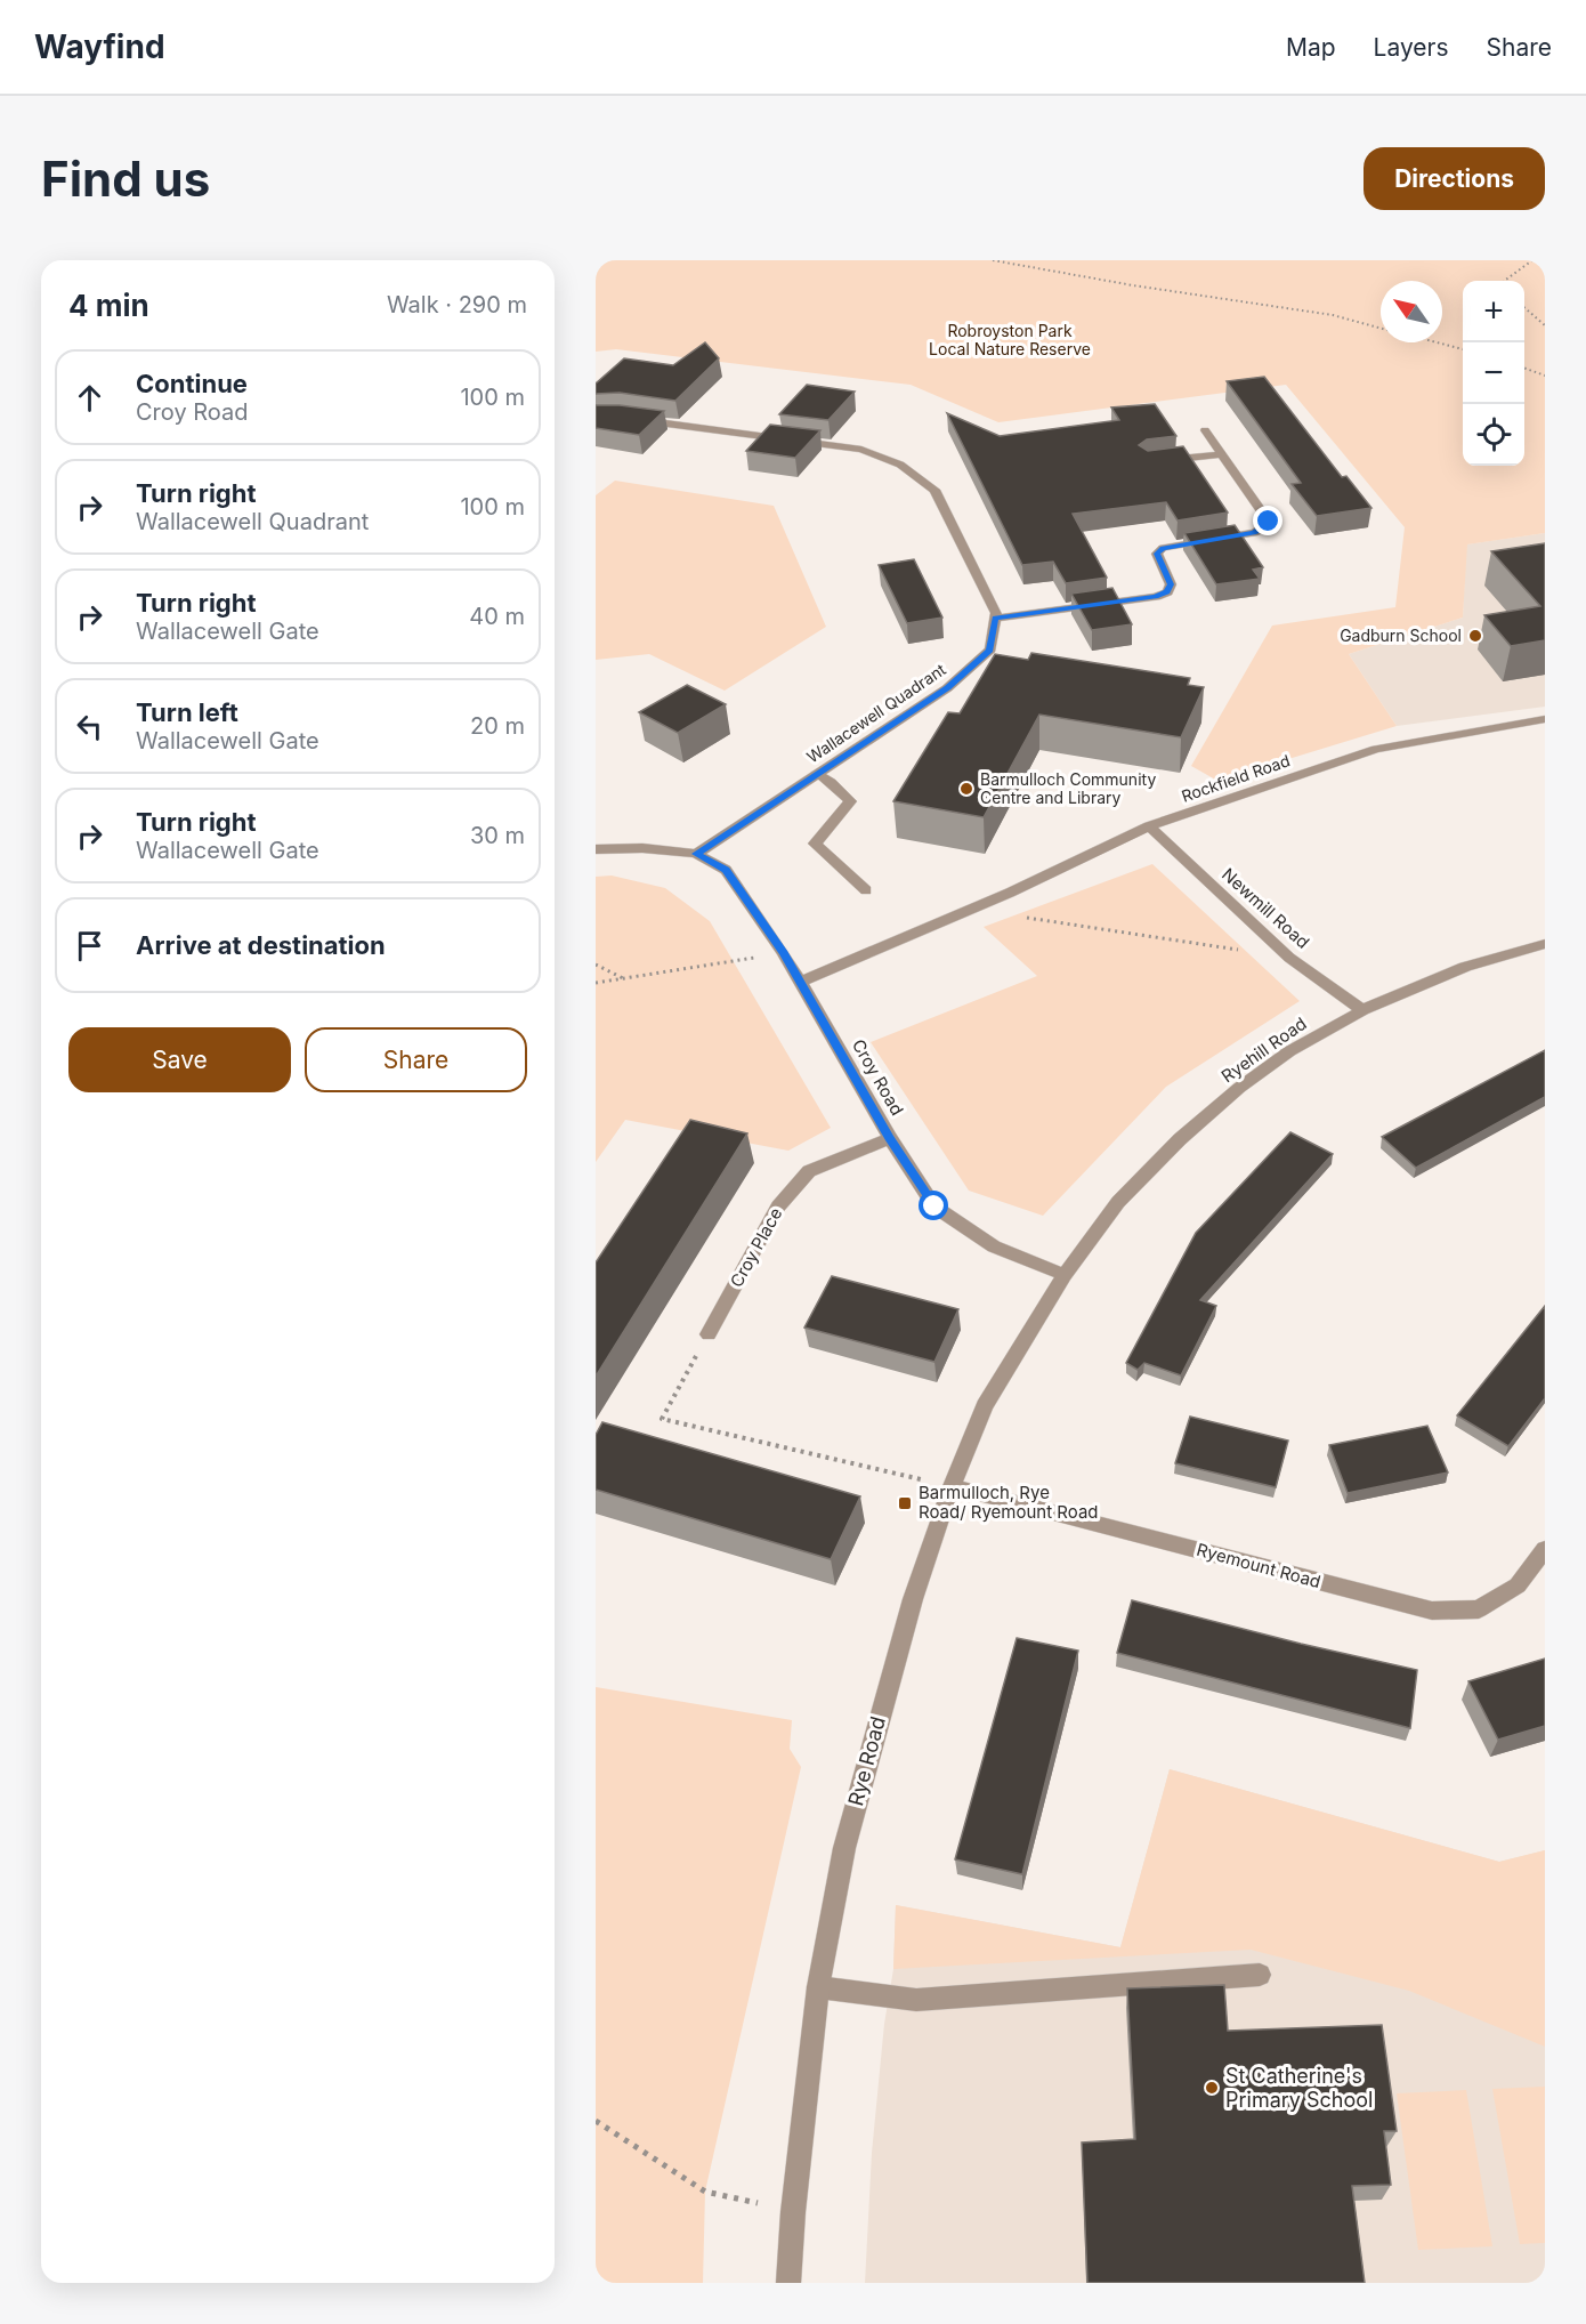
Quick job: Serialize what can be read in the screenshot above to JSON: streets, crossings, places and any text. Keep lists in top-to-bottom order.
{
  "streets": {
    "street": [
      "Wallacewell Quadrant",
      "Rockfield Road",
      "Newmill Road",
      "Ryehill Road",
      "Croy Road",
      "Croy Place",
      "Ryemount Road",
      "Rye Road"
    ]
  },
  "crossings": [
    ["Wallacewell Quadrant", "Croy Road"],
    ["Rockfield Road", "Newmill Road"],
    ["Rockfield Road", "Croy Road"],
    ["Newmill Road", "Ryehill Road"],
    ["Ryehill Road", "Croy Road"],
    ["Ryehill Road", "Rye Road"],
    ["Croy Road", "Croy Place"],
    ["Croy Road", "Rye Road"],
    ["Ryemount Road", "Rye Road"]
  ],
  "parks": ["Robroyston Park Local Nature Reserve"],
  "places": {
    "other": ["Gadburn School", "Barmulloch Community Centre and Library", "St Catherine's Primary School"],
    "transit": ["Barmulloch, Rye Road/ Ryemount Road"]
  },
  "north": "top left",
  "page": {
    "header": "Wayfind",
    "nav": ["Map", "Layers", "Share"],
    "buttons": [
      "Directions",
      ["Save", "Share"]
    ],
    "title": "Find us",
    "heading": ["4 min", "Walk · 290 m"],
    "map_buttons": ["+", "−"],
    "list": [
      ["Continue", "Croy Road", "100 m"],
      ["Turn right", "Wallacewell Quadrant", "100 m"],
      ["Turn right", "Wallacewell Gate", "40 m"],
      ["Turn left", "Wallacewell Gate", "20 m"],
      ["Turn right", "Wallacewell Gate", "30 m"],
      "Arrive at destination"
    ]
  }
}
